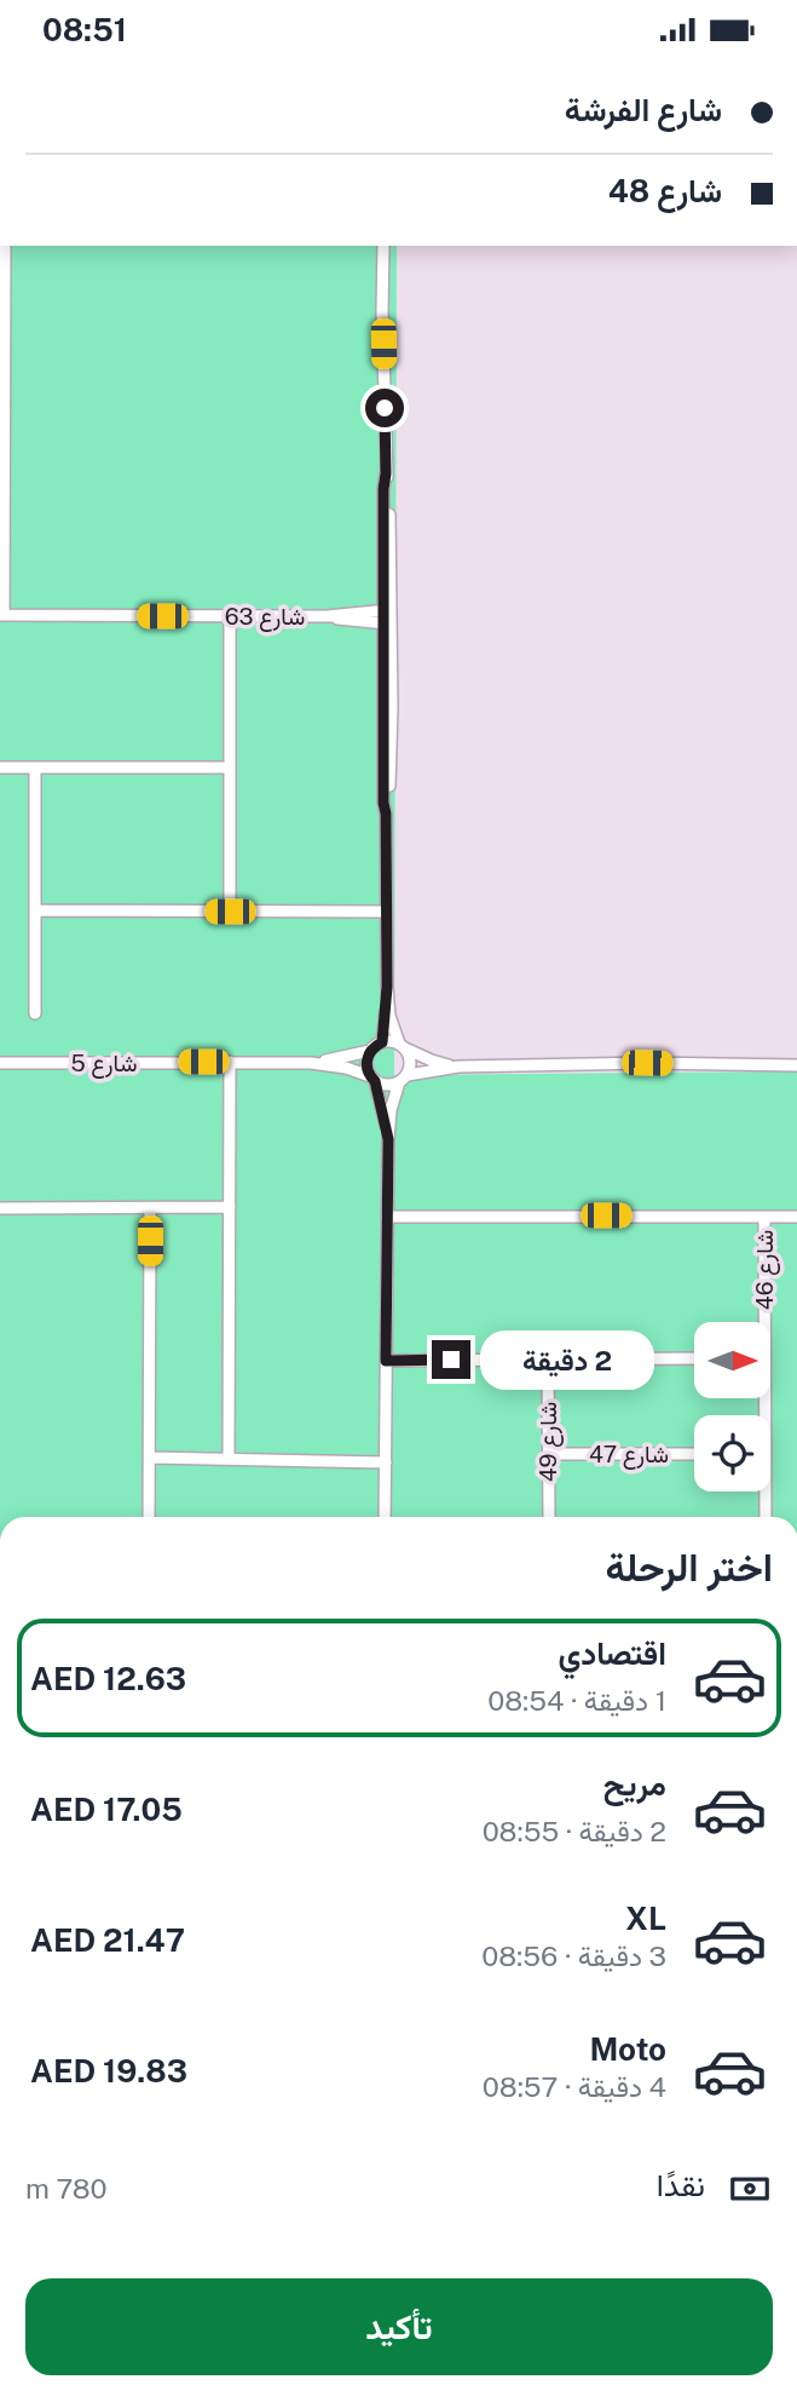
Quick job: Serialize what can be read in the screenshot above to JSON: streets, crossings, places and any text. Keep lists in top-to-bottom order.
{
  "streets": {
    "street": [
      "شارع 63",
      "شارع 5",
      "شارع 46",
      "شارع 49",
      "شارع 47"
    ]
  },
  "crossings": [
    ["شارع 49", "شارع 47"]
  ],
  "north": "right",
  "page": {
    "status": "08:51",
    "banner": ["شارع الفرشة", "شارع 48"],
    "bubble": "2 دقيقة",
    "heading": "اختر الرحلة",
    "list": [
      {
        "name": "اقتصادي",
        "note": "1 دقيقة · 08:54",
        "value": "AED 12.63"
      },
      {
        "name": "مريح",
        "note": "2 دقيقة · 08:55",
        "value": "AED 17.05"
      },
      {
        "name": "XL",
        "note": "3 دقيقة · 08:56",
        "value": "AED 21.47"
      },
      {
        "name": "Moto",
        "note": "4 دقيقة · 08:57",
        "value": "AED 19.83"
      }
    ],
    "pay": ["نقدًا", "780 m"],
    "buttons": "تأكيد"
  }
}
